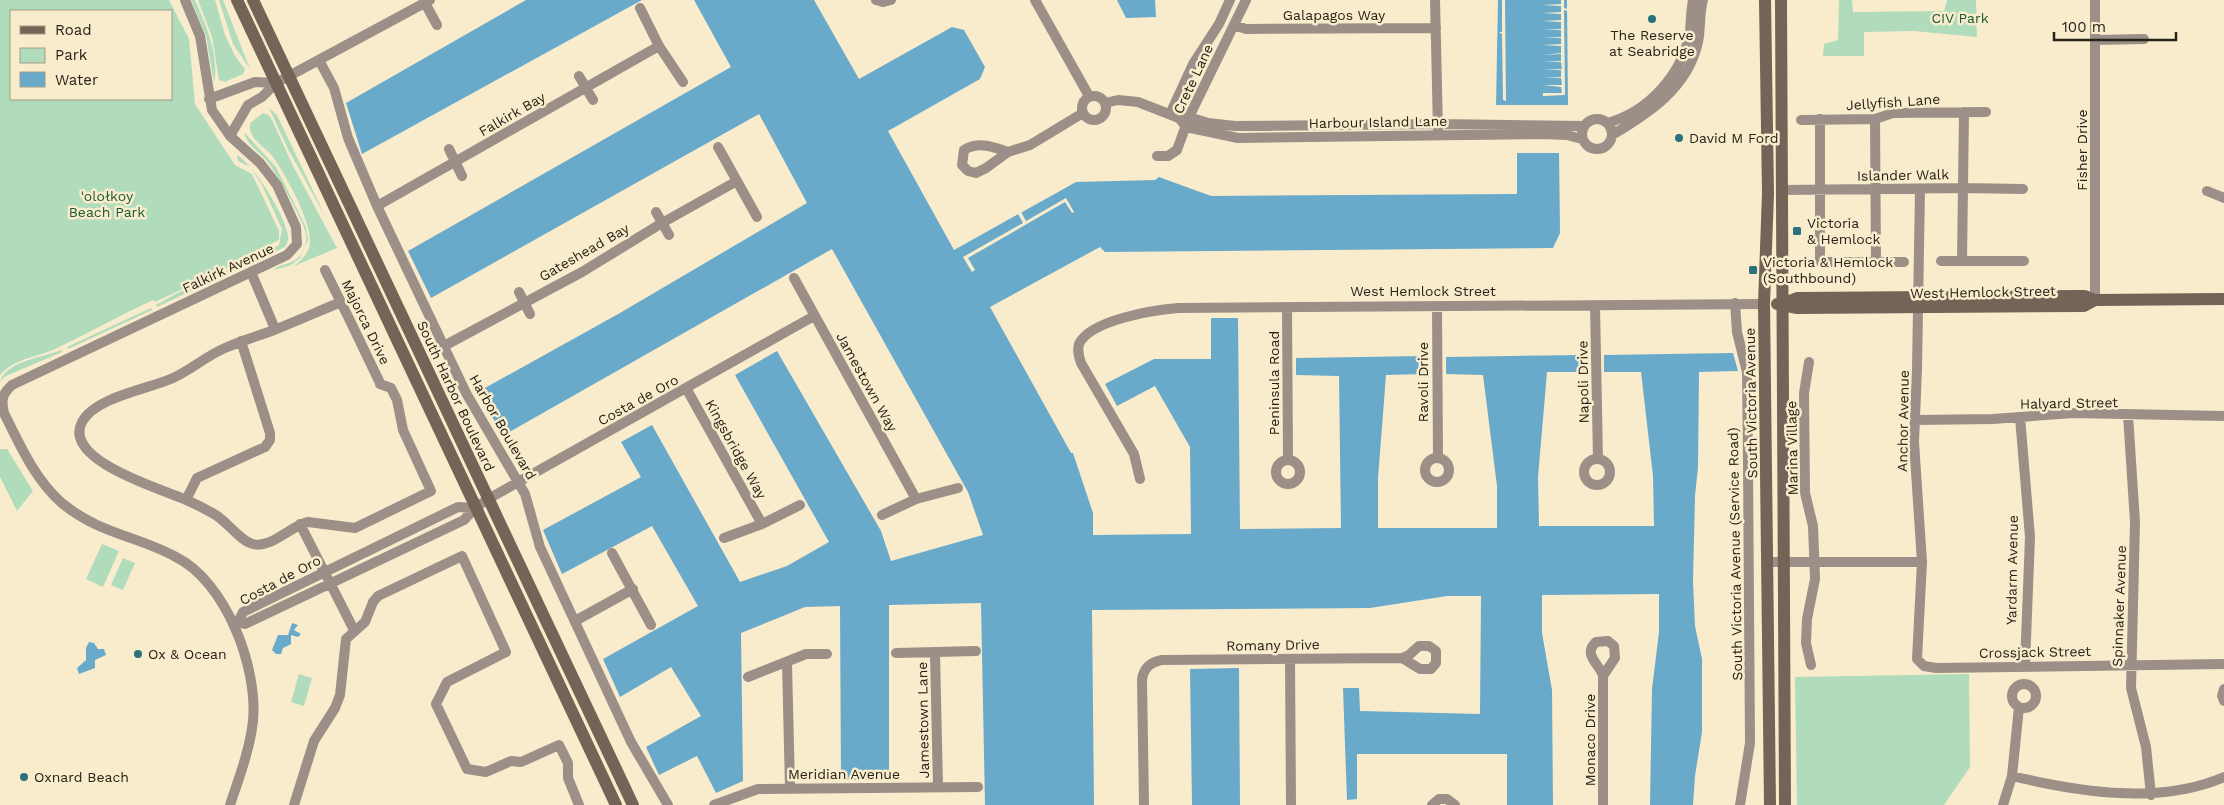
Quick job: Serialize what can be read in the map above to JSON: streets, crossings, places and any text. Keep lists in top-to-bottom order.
{
  "streets": {
    "main road": ["West Hemlock Street", "South Harbor Boulevard", "South Victoria Avenue"],
    "street": [
      "Galapagos Way",
      "Crete Lane",
      "Jellyfish Lane",
      "Falkirk Bay",
      "Harbour Island Lane",
      "Fisher Drive",
      "Islander Walk",
      "Gateshead Bay",
      "Falkirk Avenue",
      "Majorca Drive",
      "Jamestown Way",
      "Ravoli Drive",
      "Napoli Drive",
      "Peninsula Road",
      "Costa de Oro",
      "Halyard Street",
      "Anchor Avenue",
      "Harbor Boulevard",
      "Marina Village",
      "Kingsbridge Way",
      "South Victoria Avenue (Service Road)",
      "Yardarm Avenue",
      "Spinnaker Avenue",
      "Romany Drive",
      "Crossjack Street",
      "Jamestown Lane",
      "Monaco Drive",
      "Meridian Avenue"
    ]
  },
  "crossings": [
    ["Galapagos Way", "Crete Lane"],
    ["Crete Lane", "Harbour Island Lane"],
    ["Falkirk Bay", "Harbor Boulevard"],
    ["Fisher Drive", "West Hemlock Street"],
    ["Islander Walk", "Anchor Avenue"],
    ["Gateshead Bay", "Harbor Boulevard"],
    ["Falkirk Avenue", "Costa de Oro"],
    ["West Hemlock Street", "Ravoli Drive"],
    ["West Hemlock Street", "Napoli Drive"],
    ["West Hemlock Street", "Peninsula Road"],
    ["West Hemlock Street", "South Victoria Avenue"],
    ["West Hemlock Street", "Anchor Avenue"],
    ["West Hemlock Street", "South Victoria Avenue (Service Road)"],
    ["Jamestown Way", "Costa de Oro"],
    ["South Harbor Boulevard", "Costa de Oro"],
    ["Costa de Oro", "Harbor Boulevard"],
    ["Costa de Oro", "Kingsbridge Way"],
    ["Halyard Street", "Anchor Avenue"],
    ["Halyard Street", "Yardarm Avenue"],
    ["Halyard Street", "Spinnaker Avenue"],
    ["Anchor Avenue", "Crossjack Street"],
    ["Yardarm Avenue", "Crossjack Street"],
    ["Spinnaker Avenue", "Crossjack Street"],
    ["Jamestown Lane", "Meridian Avenue"]
  ],
  "parks": ["CIV Park", "'olołkoy Beach Park"],
  "places": {
    "other": [
      "The Reserve at Seabridge",
      "David M Ford",
      "Ox & Ocean",
      "Oxnard Beach"
    ],
    "transit": ["Victoria & Hemlock", "Victoria & Hemlock (Southbound)"]
  },
  "legend": ["Road", "Park", "Water"],
  "scale_bar": "100 m"
}
